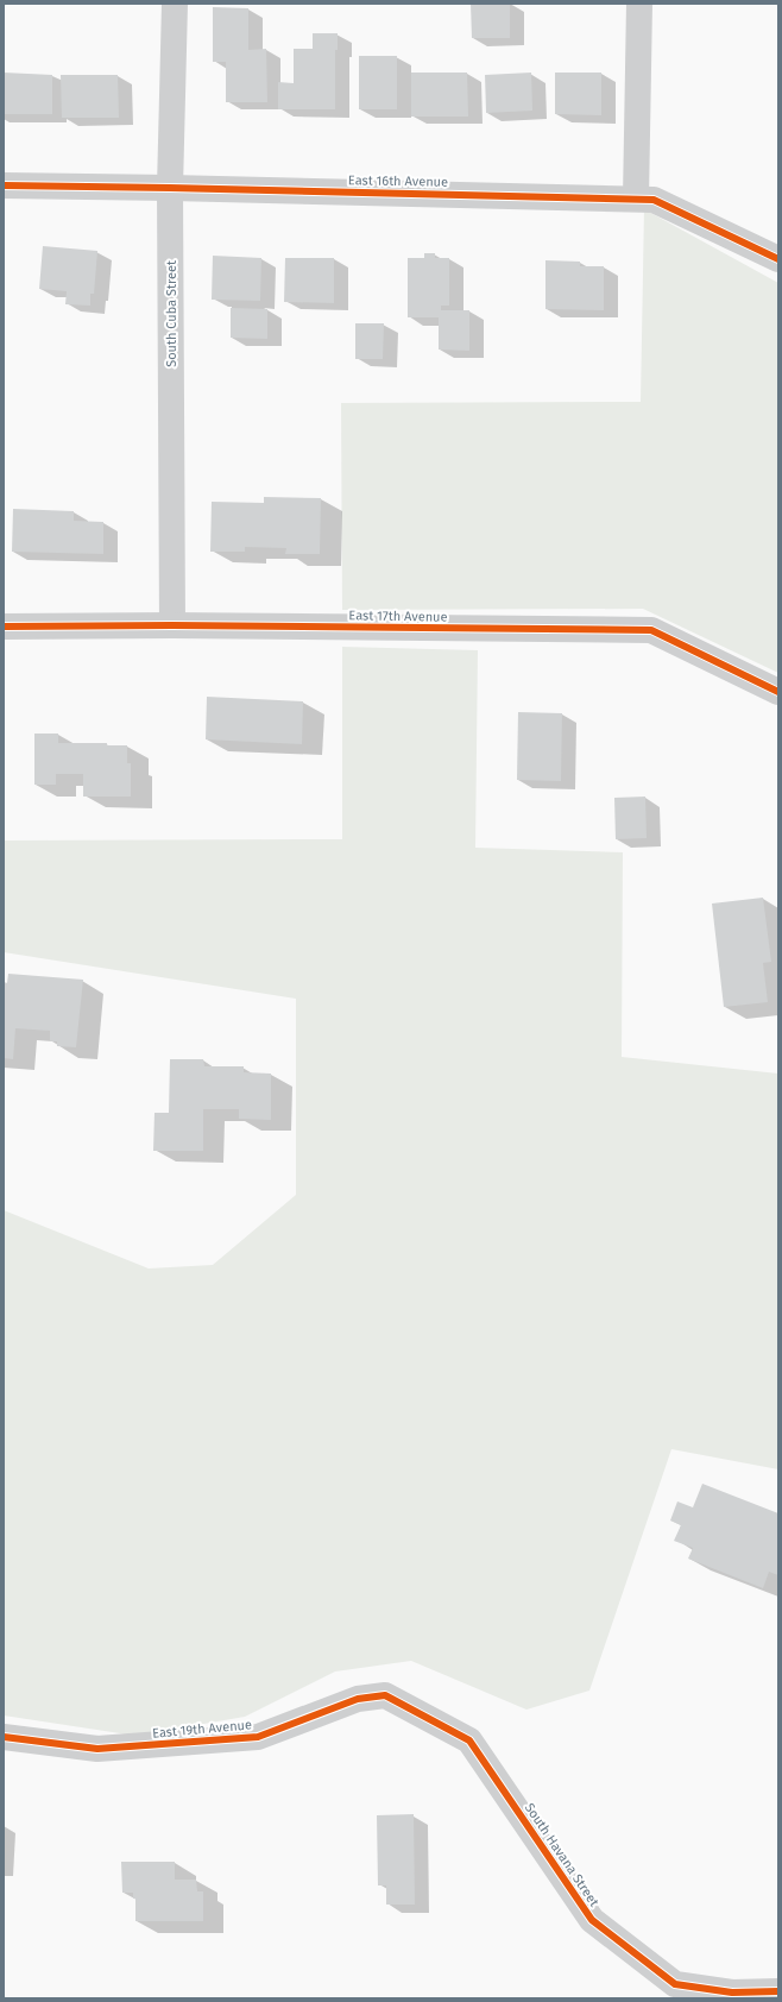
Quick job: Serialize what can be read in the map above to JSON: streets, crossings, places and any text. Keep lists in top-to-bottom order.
{
  "streets": {
    "street": [
      "East 16th Avenue",
      "South Cuba Street",
      "East 17th Avenue",
      "East 19th Avenue",
      "South Havana Street"
    ]
  },
  "crossings": [
    ["East 16th Avenue", "South Cuba Street"],
    ["South Cuba Street", "East 17th Avenue"],
    ["East 19th Avenue", "South Havana Street"]
  ]
}
